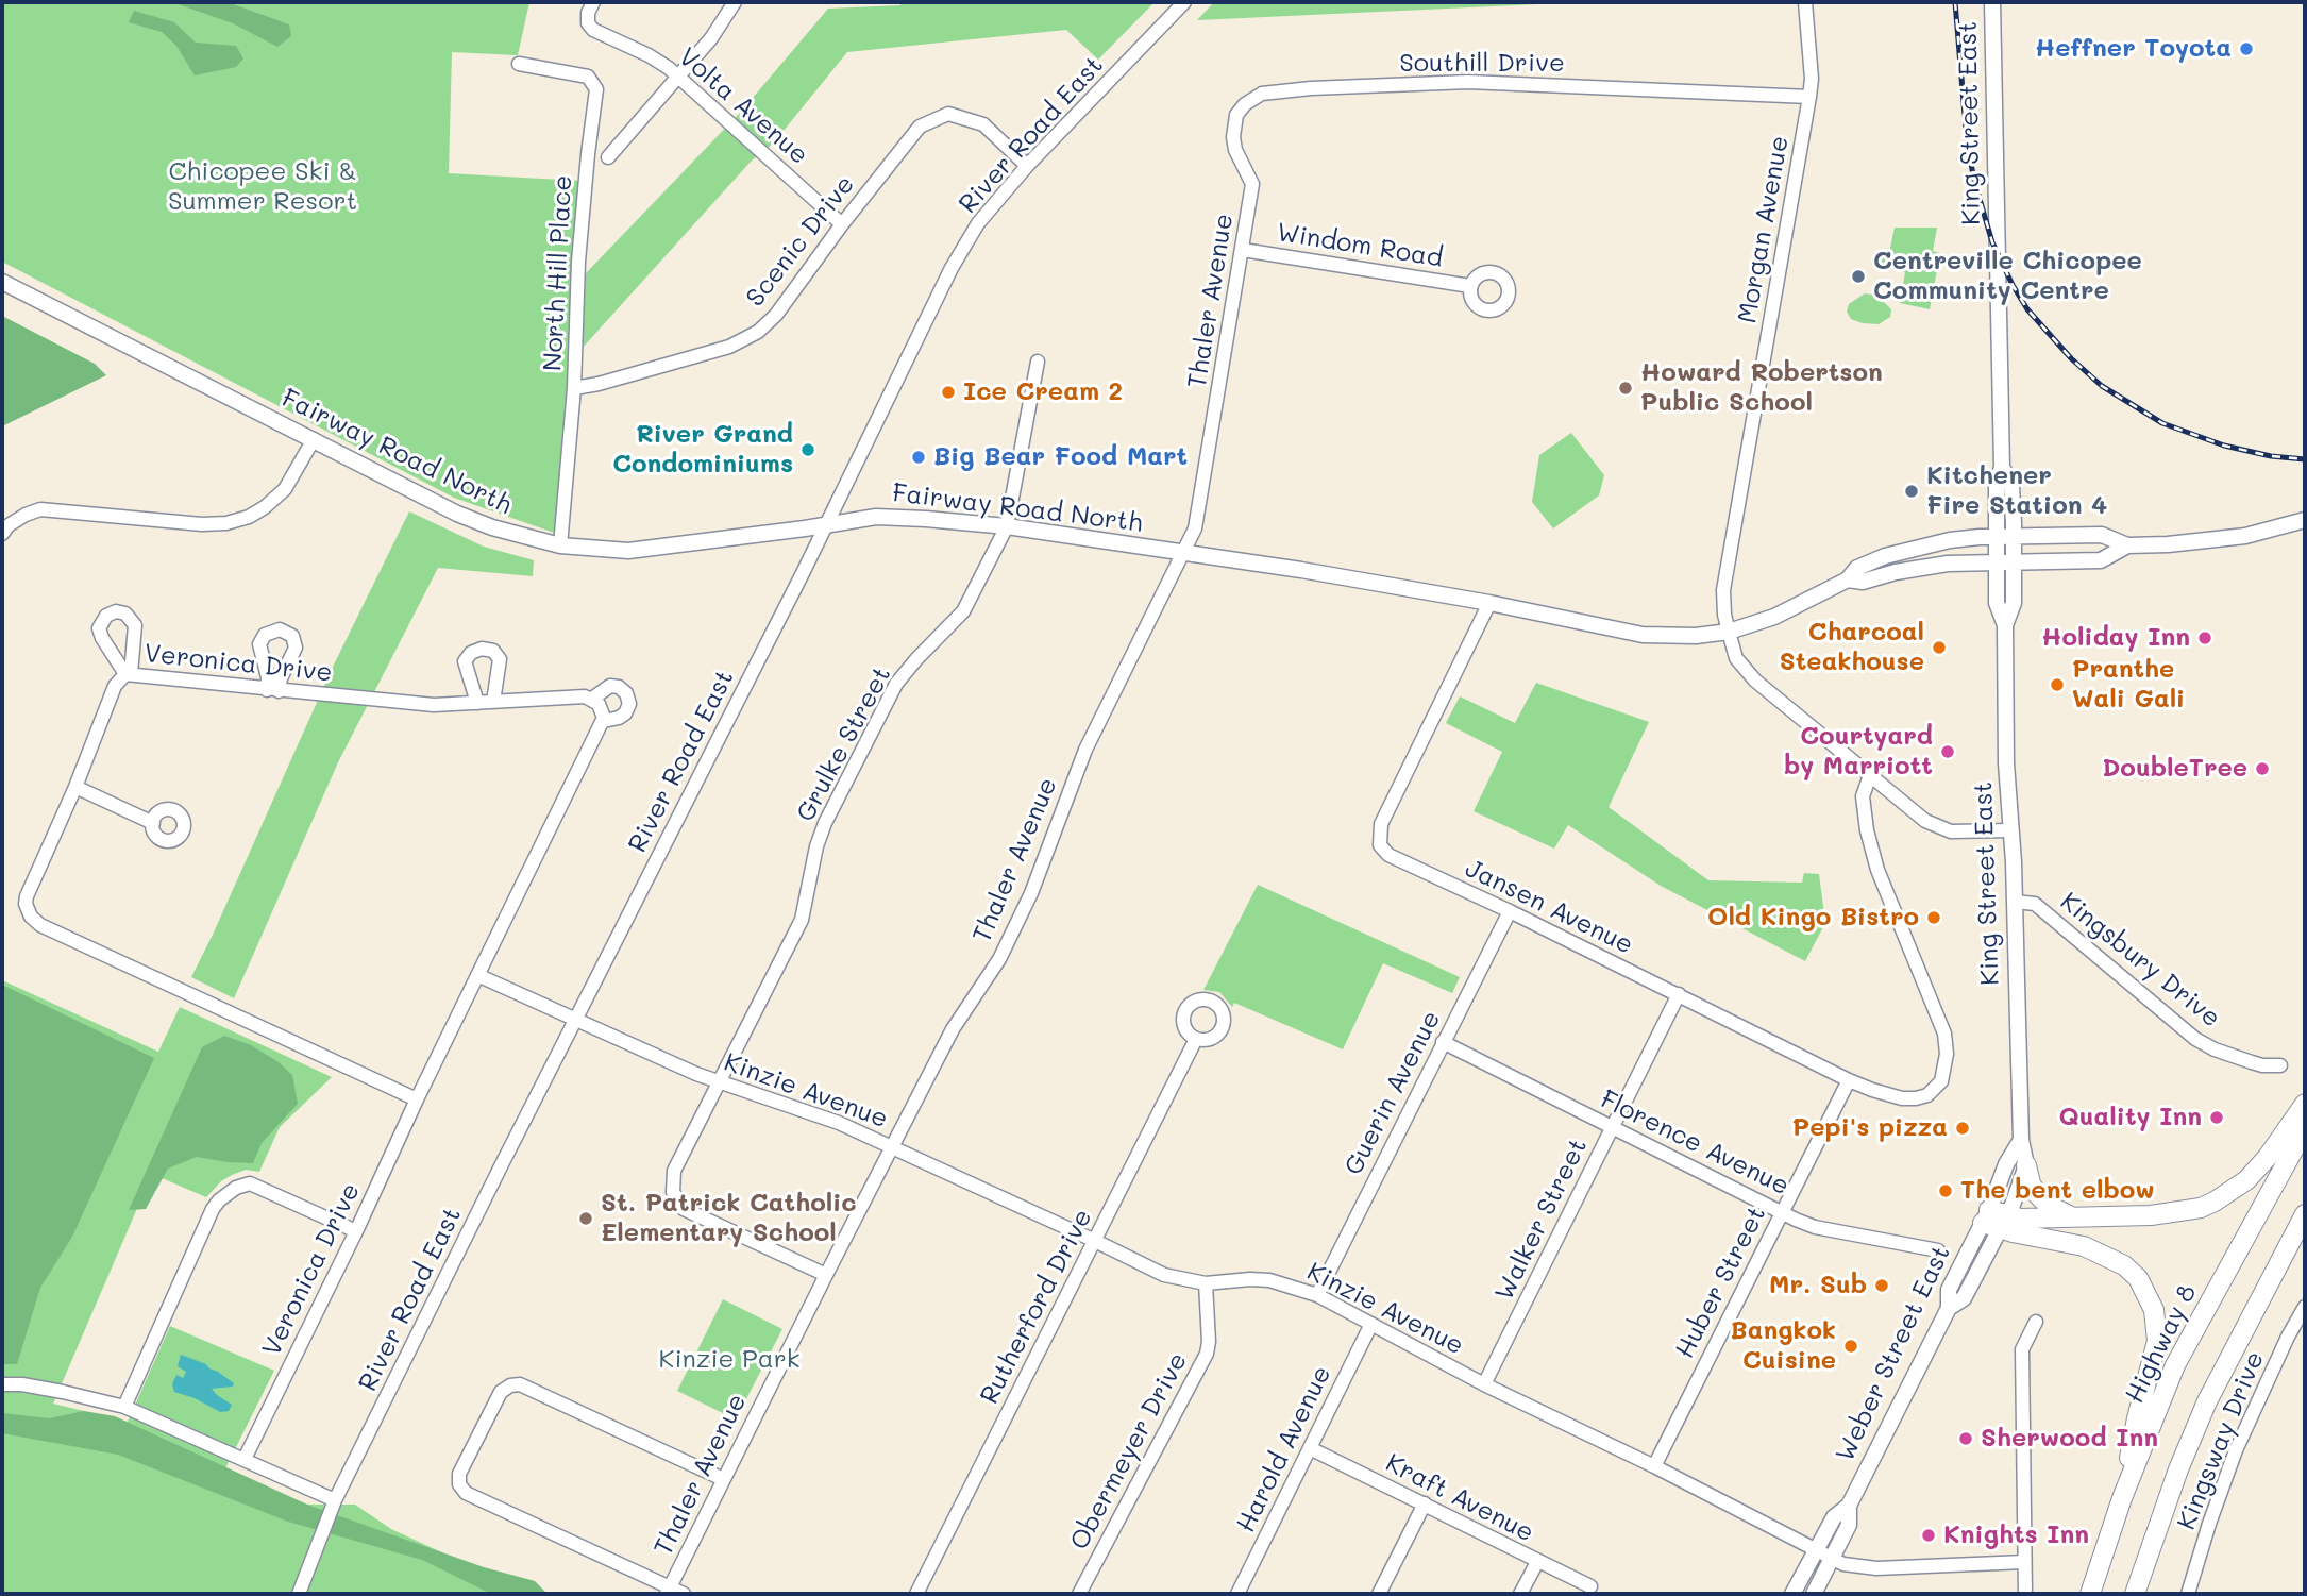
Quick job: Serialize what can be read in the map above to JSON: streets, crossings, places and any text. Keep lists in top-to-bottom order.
{
  "streets": {
    "highway": ["Highway 8"],
    "main road": ["King Street East", "Fairway Road North", "Weber Street East"],
    "street": [
      "Southill Drive",
      "Volta Avenue",
      "River Road East",
      "Morgan Avenue",
      "Scenic Drive",
      "Windom Road",
      "North Hill Place",
      "Thaler Avenue",
      "Veronica Drive",
      "Grulke Street",
      "Jansen Avenue",
      "Kingsbury Drive",
      "Kinzie Avenue",
      "Guerin Avenue",
      "Florence Avenue",
      "Walker Street",
      "Huber Street",
      "Rutherford Drive",
      "Kingsway Drive",
      "Harold Avenue",
      "Obermeyer Drive",
      "Kraft Avenue"
    ]
  },
  "crossings": [
    ["Southill Drive", "Morgan Avenue"],
    ["Southill Drive", "Thaler Avenue"],
    ["Volta Avenue", "Scenic Drive"],
    ["King Street East", "Morgan Avenue"],
    ["King Street East", "Fairway Road North"],
    ["King Street East", "Kingsbury Drive"],
    ["King Street East", "Weber Street East"],
    ["River Road East", "Scenic Drive"],
    ["River Road East", "Fairway Road North"],
    ["River Road East", "Kinzie Avenue"],
    ["Morgan Avenue", "Fairway Road North"],
    ["Morgan Avenue", "Jansen Avenue"],
    ["Scenic Drive", "North Hill Place"],
    ["Windom Road", "Thaler Avenue"],
    ["North Hill Place", "Fairway Road North"],
    ["Thaler Avenue", "Fairway Road North"],
    ["Thaler Avenue", "Grulke Street"],
    ["Thaler Avenue", "Kinzie Avenue"],
    ["Fairway Road North", "Grulke Street"],
    ["Fairway Road North", "Jansen Avenue"],
    ["Veronica Drive", "Kinzie Avenue"],
    ["Grulke Street", "Kinzie Avenue"],
    ["Jansen Avenue", "Guerin Avenue"],
    ["Jansen Avenue", "Walker Street"],
    ["Jansen Avenue", "Huber Street"],
    ["Kinzie Avenue", "Guerin Avenue"],
    ["Kinzie Avenue", "Walker Street"],
    ["Kinzie Avenue", "Huber Street"],
    ["Kinzie Avenue", "Rutherford Drive"],
    ["Kinzie Avenue", "Weber Street East"],
    ["Kinzie Avenue", "Harold Avenue"],
    ["Kinzie Avenue", "Obermeyer Drive"],
    ["Guerin Avenue", "Florence Avenue"],
    ["Florence Avenue", "Walker Street"],
    ["Florence Avenue", "Huber Street"],
    ["Harold Avenue", "Kraft Avenue"]
  ],
  "parks": ["Chicopee Ski & Summer Resort", "Kinzie Park"],
  "places": [
    "Heffner Toyota",
    "Centreville Chicopee Community Centre",
    "Howard Robertson Public School",
    "Ice Cream 2",
    "River Grand Condominiums",
    "Big Bear Food Mart",
    "Kitchener Fire Station 4",
    "Holiday Inn",
    "Charcoal Steakhouse",
    "Pranthe Wali Gali",
    "Courtyard by Marriott",
    "DoubleTree",
    "Old Kingo Bistro",
    "Quality Inn",
    "Pepi's pizza",
    "The bent elbow",
    "St. Patrick Catholic Elementary School",
    "Mr. Sub",
    "Bangkok Cuisine",
    "Sherwood Inn",
    "Knights Inn"
  ]
}
